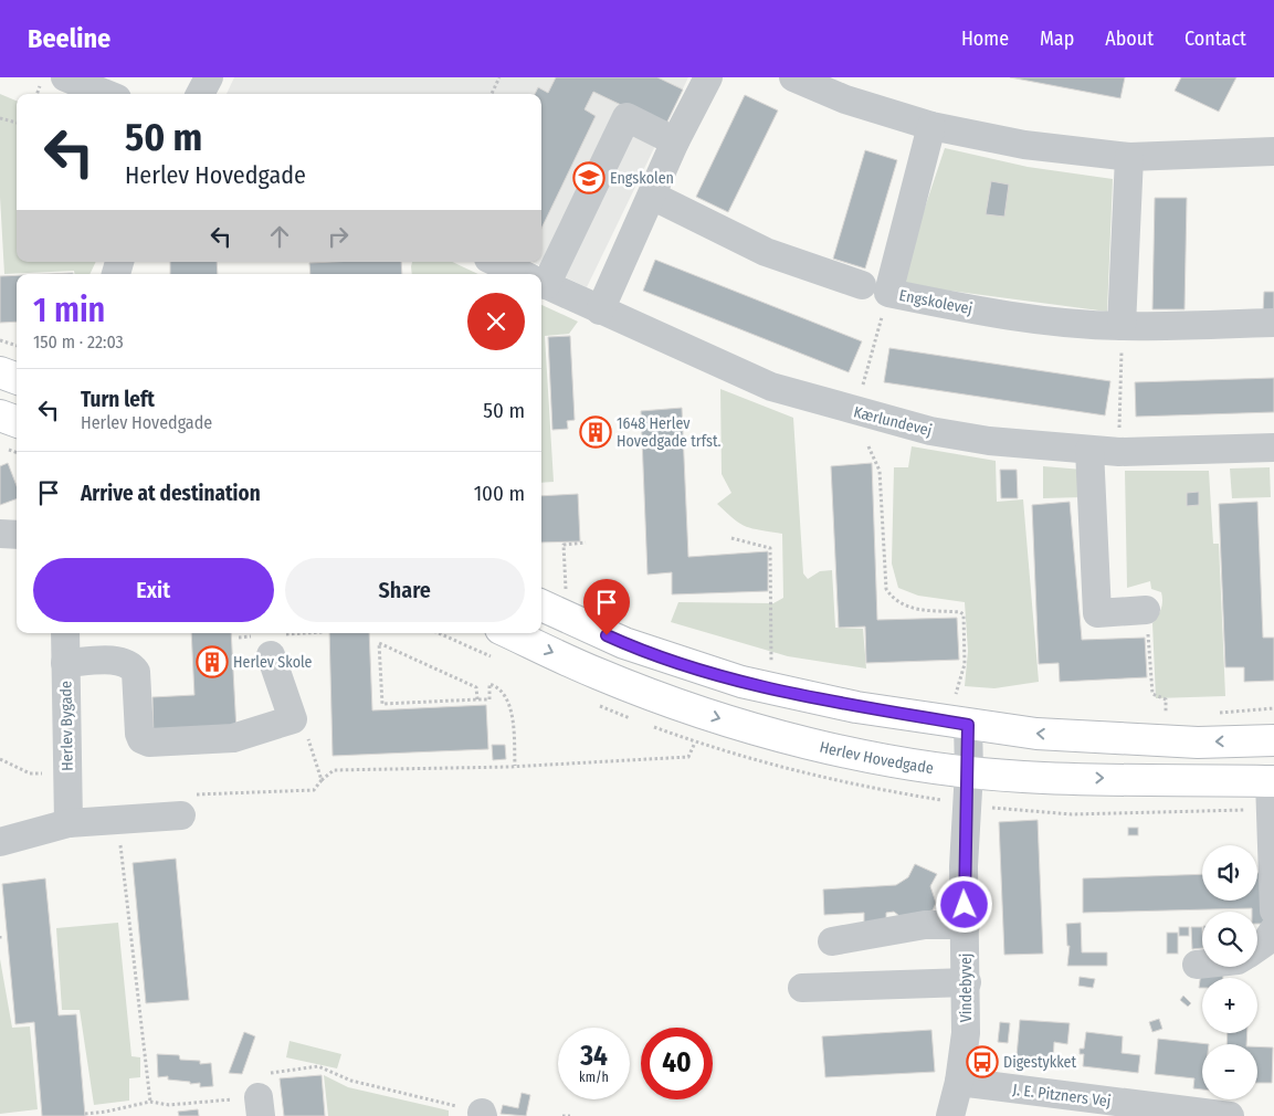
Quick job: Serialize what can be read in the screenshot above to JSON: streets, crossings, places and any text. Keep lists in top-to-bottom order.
{
  "streets": {
    "main road": ["Herlev Hovedgade"],
    "street": [
      "Engskolevej",
      "Kærlundevej",
      "Herlev Bygade",
      "Vindebyvej",
      "J. E. Pitzners Vej"
    ]
  },
  "crossings": [
    ["Herlev Hovedgade", "Vindebyvej"],
    ["Vindebyvej", "J. E. Pitzners Vej"]
  ],
  "places": {
    "school or university": ["Engskolen"],
    "building": ["1648 Herlev Hovedgade trfst.", "Herlev Skole"],
    "bus stop": ["Digestykket"]
  },
  "page": {
    "header": "Beeline",
    "nav": [
      "Home",
      "Map",
      "About",
      "Contact"
    ],
    "turn": ["50 m", "Herlev Hovedgade"],
    "heading": ["1 min", "150 m · 22:03"],
    "list": [
      {
        "name": "Turn left",
        "note": "Herlev Hovedgade",
        "value": "50 m"
      },
      {
        "name": "Arrive at destination",
        "value": "100 m"
      }
    ],
    "buttons": ["Exit", "Share"],
    "map_buttons": ["+", "−"],
    "speed": "34 km/h",
    "limit": "40"
  }
}
